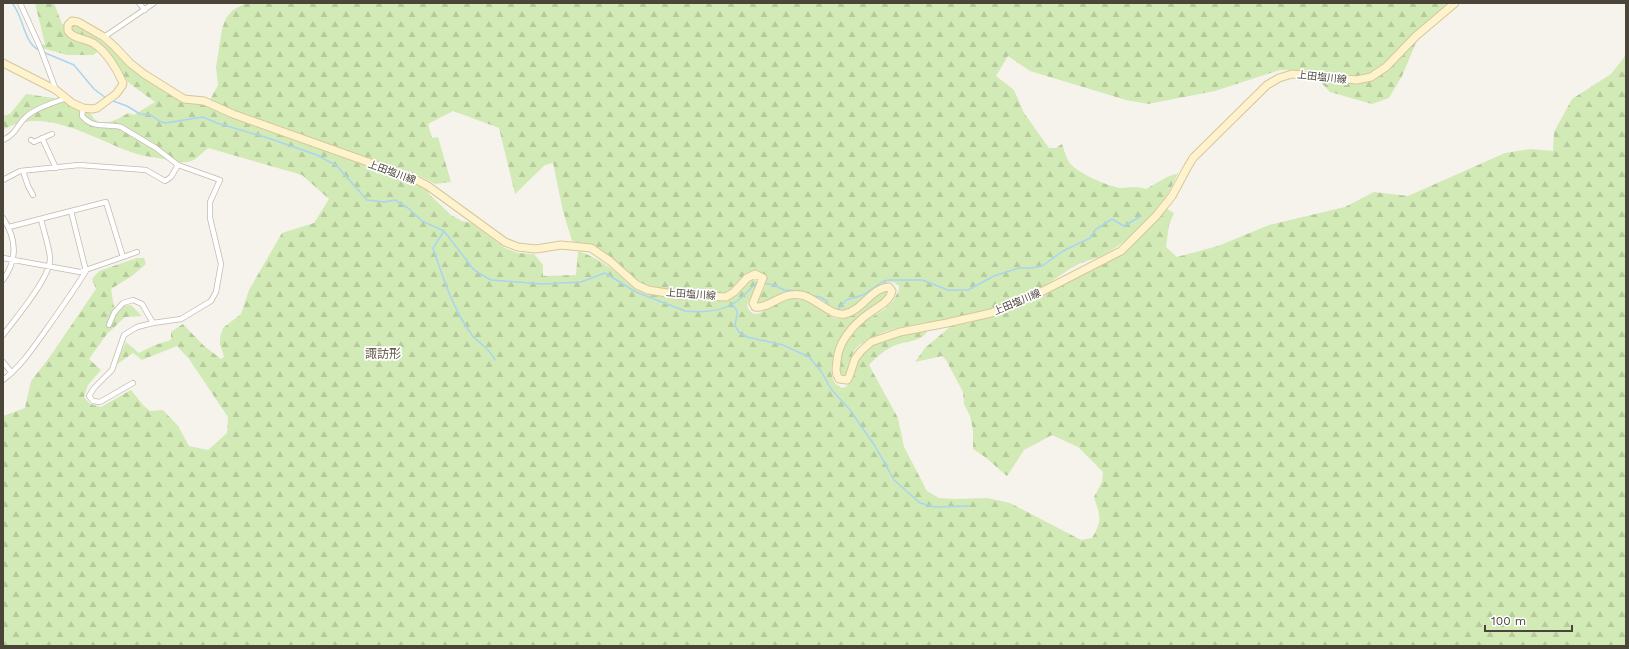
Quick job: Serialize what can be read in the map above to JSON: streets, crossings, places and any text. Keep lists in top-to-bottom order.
{
  "streets": {
    "main road": ["上田塩川線"]
  },
  "districts": ["諏訪形"],
  "scale_bar": "100 m"
}
